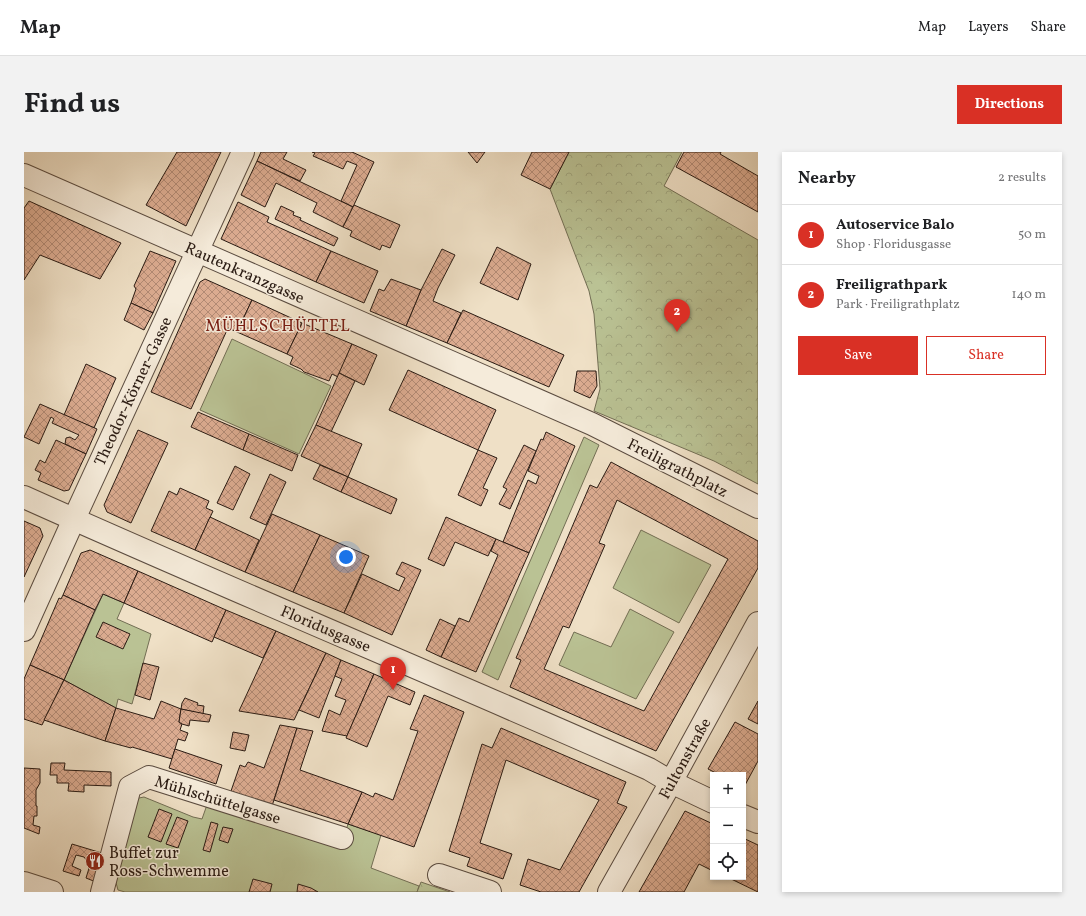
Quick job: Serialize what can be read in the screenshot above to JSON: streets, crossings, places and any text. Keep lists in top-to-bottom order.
{
  "streets": {
    "street": [
      "Rautenkranzgasse",
      "Theodor-Körner-Gasse",
      "Freiligrathplatz",
      "Floridusgasse",
      "Fultonstraße",
      "Mühlschüttelgasse"
    ]
  },
  "crossings": [
    ["Rautenkranzgasse", "Theodor-Körner-Gasse"],
    ["Rautenkranzgasse", "Freiligrathplatz"],
    ["Theodor-Körner-Gasse", "Floridusgasse"],
    ["Floridusgasse", "Fultonstraße"]
  ],
  "districts": ["MÜHLSCHÜTTEL"],
  "places": {
    "restaurant": ["Buffet zur Ross-Schwemme"]
  },
  "page": {
    "header": "Map",
    "nav": ["Map", "Layers", "Share"],
    "title": "Find us",
    "buttons": [
      "Directions",
      ["Save", "Share"]
    ],
    "heading": ["Nearby", "2 results"],
    "list": [
      {
        "mark": "1",
        "name": "Autoservice Balo",
        "note": "Shop · Floridusgasse",
        "value": "50 m"
      },
      {
        "mark": "2",
        "name": "Freiligrathpark",
        "note": "Park · Freiligrathplatz",
        "value": "140 m"
      }
    ],
    "pins": ["2", "1"],
    "map_buttons": ["+", "−"]
  }
}
